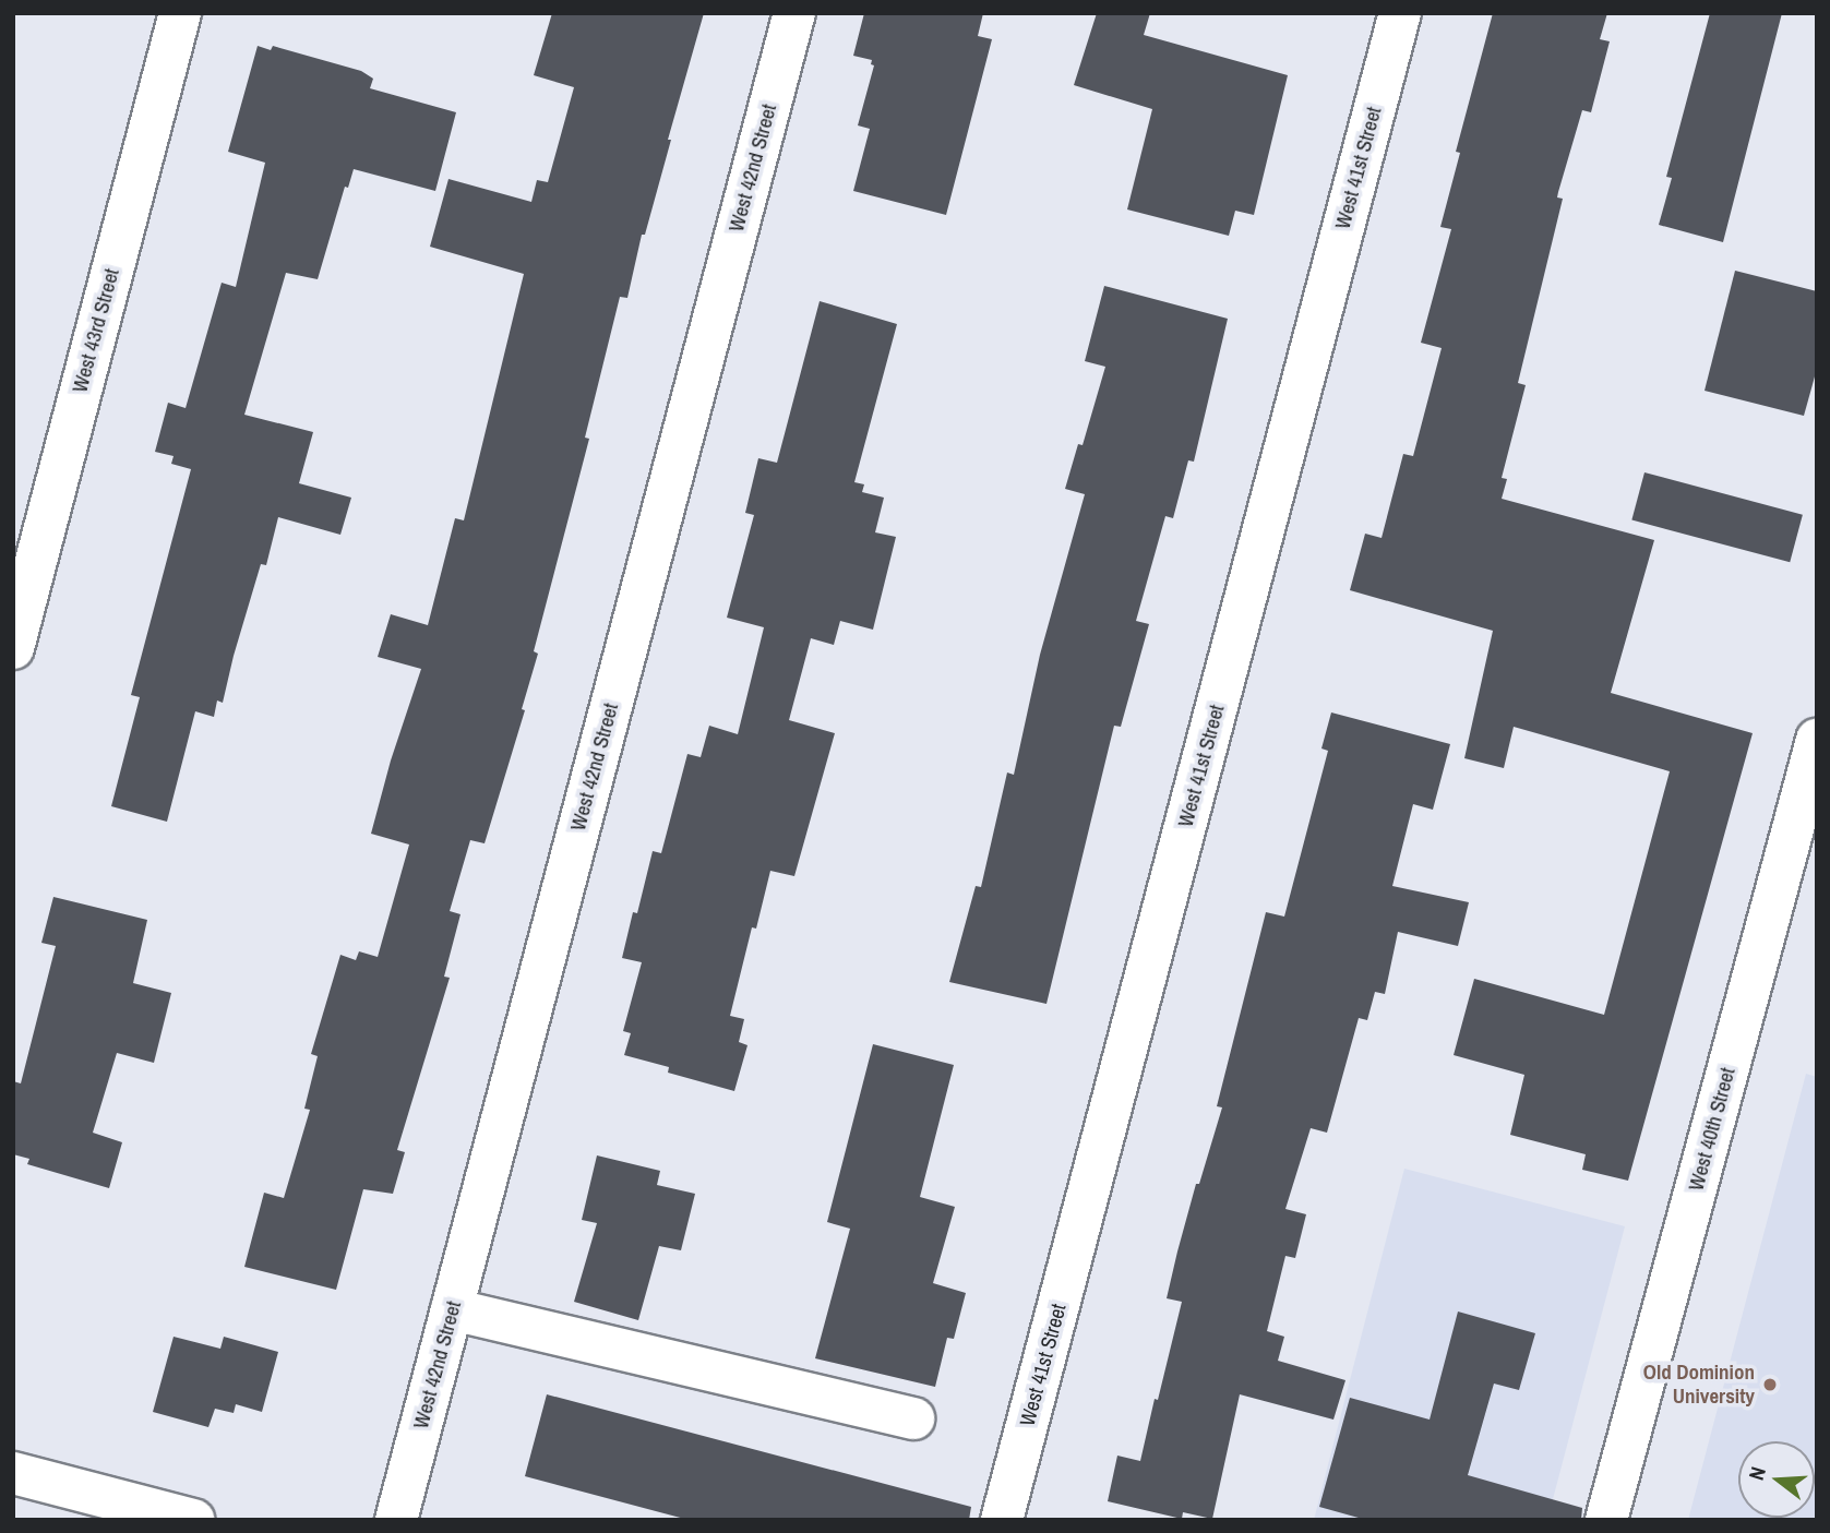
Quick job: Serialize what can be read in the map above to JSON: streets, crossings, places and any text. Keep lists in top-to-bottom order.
{
  "streets": {
    "street": [
      "West 42nd Street",
      "West 41st Street",
      "West 43rd Street",
      "West 40th Street"
    ]
  },
  "places": ["Old Dominion University"],
  "north": "left"
}
